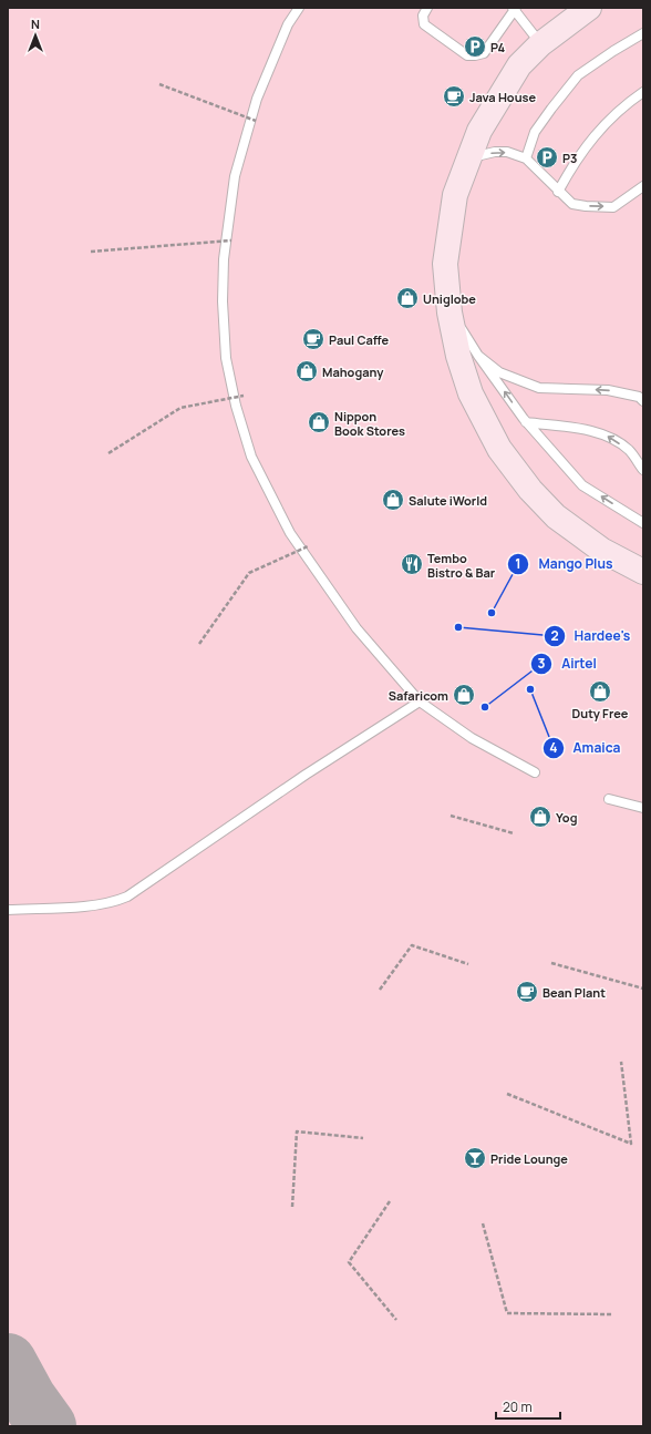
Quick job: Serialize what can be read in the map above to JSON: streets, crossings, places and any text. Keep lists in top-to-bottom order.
{
  "places": {
    "parking": ["P4", "P3"],
    "cafe": ["Java House", "Paul Caffe", "Bean Plant"],
    "shop": [
      "Uniglobe",
      "Mahogany",
      "Nippon Book Stores",
      "Salute iWorld",
      "Duty Free",
      "Safaricom",
      "Yog"
    ],
    "restaurant": ["Tembo Bistro & Bar"],
    "other": [
      "Mango Plus",
      "Hardee's",
      "Amaica",
      "Airtel"
    ],
    "bar": ["Pride Lounge"]
  },
  "scale_bar": "20 m",
  "north": "top"
}
